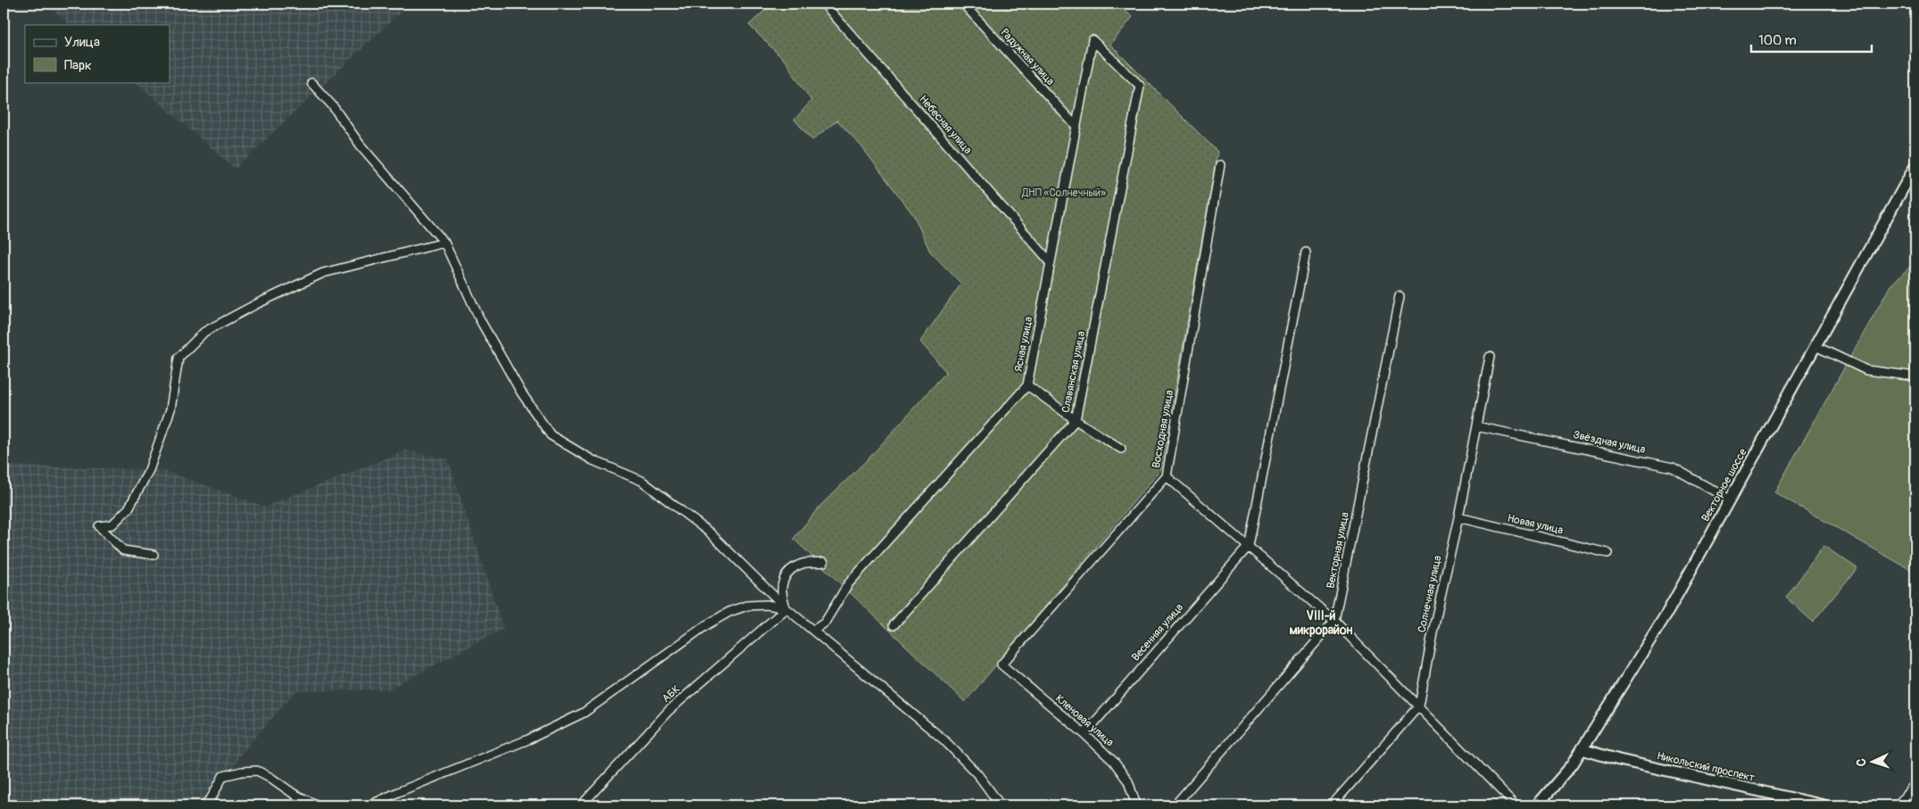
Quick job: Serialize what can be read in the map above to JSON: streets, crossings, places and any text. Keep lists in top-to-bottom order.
{
  "streets": {
    "main road": ["Векторное шоссе", "Никольский проспект"],
    "street": [
      "Радужная улица",
      "Небесная улица",
      "Ясная улица",
      "Славянская улица",
      "Восходная улица",
      "Звёздная улица",
      "Новая улица",
      "Векторная улица",
      "Солнечная улица",
      "Весенняя улица",
      "АБК",
      "Кленовая улица"
    ]
  },
  "crossings": [
    ["Радужная улица", "Ясная улица"],
    ["Небесная улица", "Ясная улица"],
    ["Ясная улица", "Славянская улица"],
    ["Восходная улица", "Кленовая улица"],
    ["Звёздная улица", "Векторное шоссе"],
    ["Звёздная улица", "Солнечная улица"],
    ["Векторное шоссе", "Никольский проспект"],
    ["Новая улица", "Солнечная улица"],
    ["Весенняя улица", "Кленовая улица"]
  ],
  "districts": ["VIII-й микрорайон"],
  "parks": ["ДНП «Солнечный»"],
  "legend": ["Улица", "Парк"],
  "scale_bar": "100 m",
  "north": "left"
}
